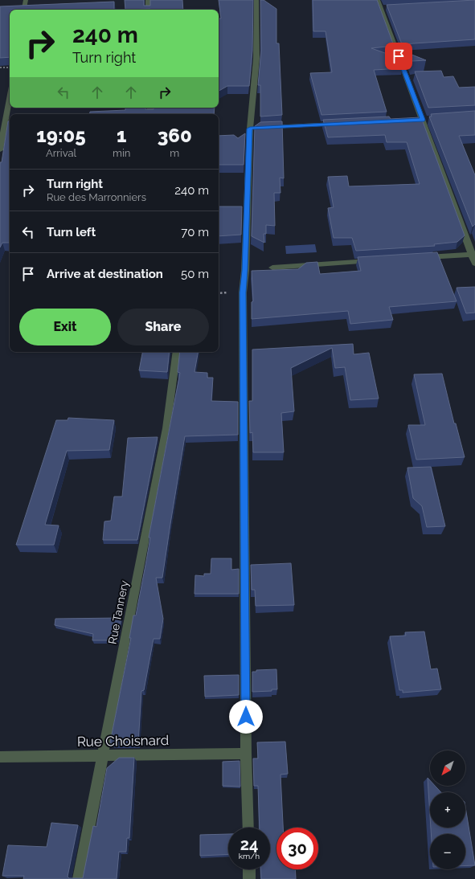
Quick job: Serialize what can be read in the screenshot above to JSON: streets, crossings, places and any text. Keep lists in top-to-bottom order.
{
  "streets": {
    "street": ["Rue Tannery", "Rue Choisnard"]
  },
  "crossings": [
    ["Rue Tannery", "Rue Choisnard"]
  ],
  "north": "bottom left",
  "page": {
    "turn": ["240 m", "Turn right"],
    "eta": [
      "19:05",
      "Arrival",
      "1",
      "min",
      "360",
      "m"
    ],
    "list": [
      {
        "name": "Turn right",
        "note": "Rue des Marronniers",
        "value": "240 m"
      },
      {
        "name": "Turn left",
        "value": "70 m"
      },
      {
        "name": "Arrive at destination",
        "value": "50 m"
      }
    ],
    "buttons": ["Exit", "Share"],
    "map_buttons": ["+", "−"],
    "speed": "24 km/h",
    "limit": "30"
  }
}
